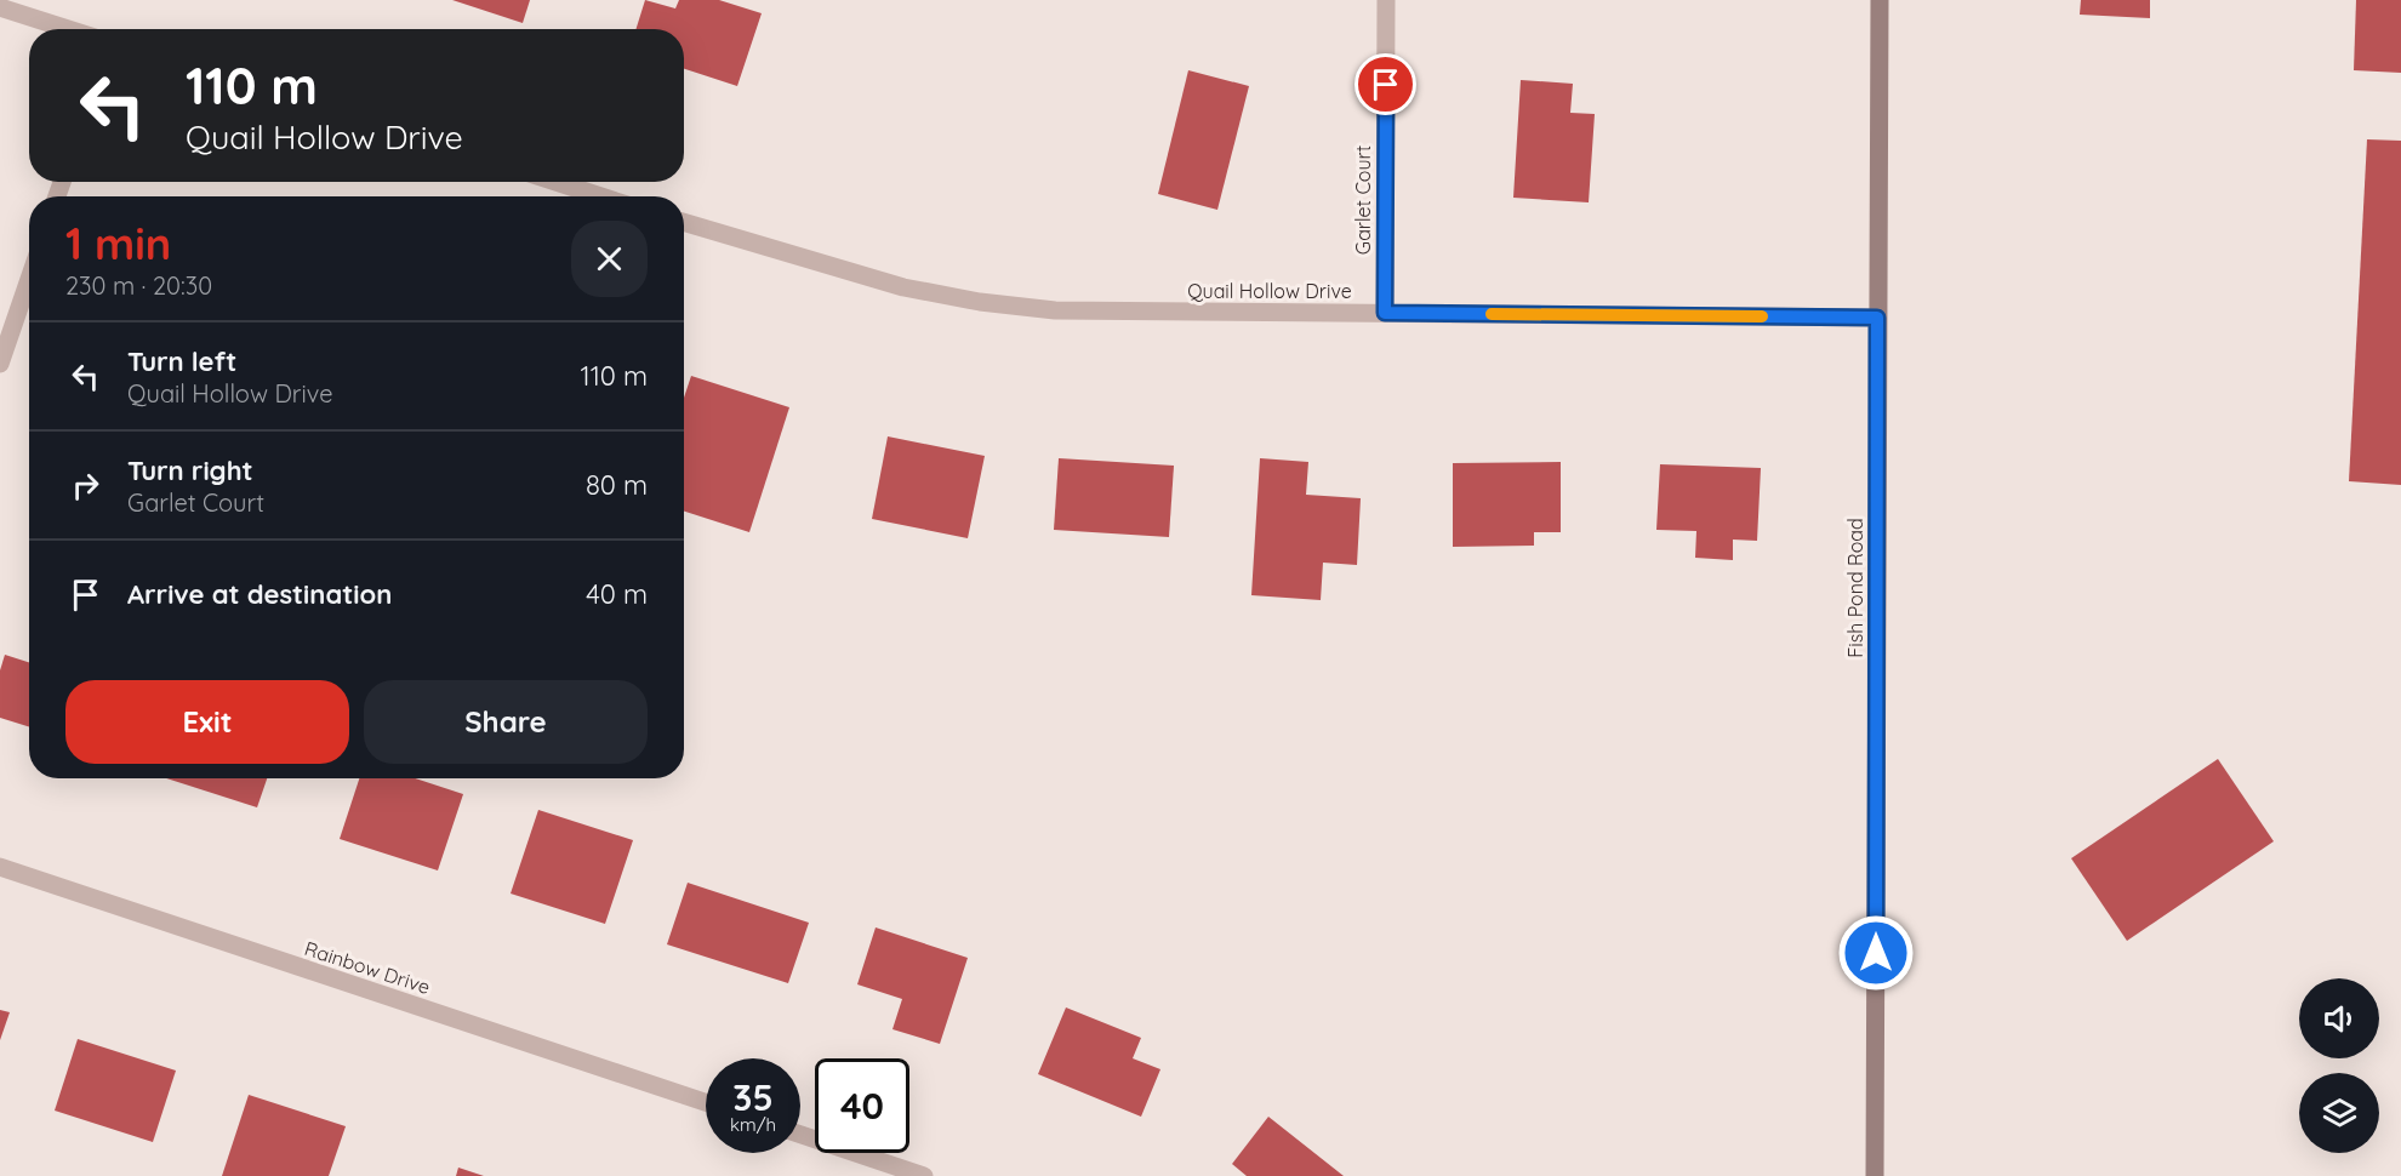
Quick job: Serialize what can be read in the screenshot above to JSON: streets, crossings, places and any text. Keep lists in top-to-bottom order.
{
  "streets": {
    "street": [
      "Garlet Court",
      "Quail Hollow Drive",
      "Fish Pond Road",
      "Rainbow Drive"
    ]
  },
  "crossings": [
    ["Garlet Court", "Quail Hollow Drive"],
    ["Quail Hollow Drive", "Fish Pond Road"]
  ],
  "page": {
    "turn": ["110 m", "Quail Hollow Drive"],
    "heading": ["1 min", "230 m · 20:30"],
    "list": [
      {
        "name": "Turn left",
        "note": "Quail Hollow Drive",
        "value": "110 m"
      },
      {
        "name": "Turn right",
        "note": "Garlet Court",
        "value": "80 m"
      },
      {
        "name": "Arrive at destination",
        "value": "40 m"
      }
    ],
    "buttons": ["Exit", "Share"],
    "speed": "35 km/h",
    "limit": "40"
  }
}
